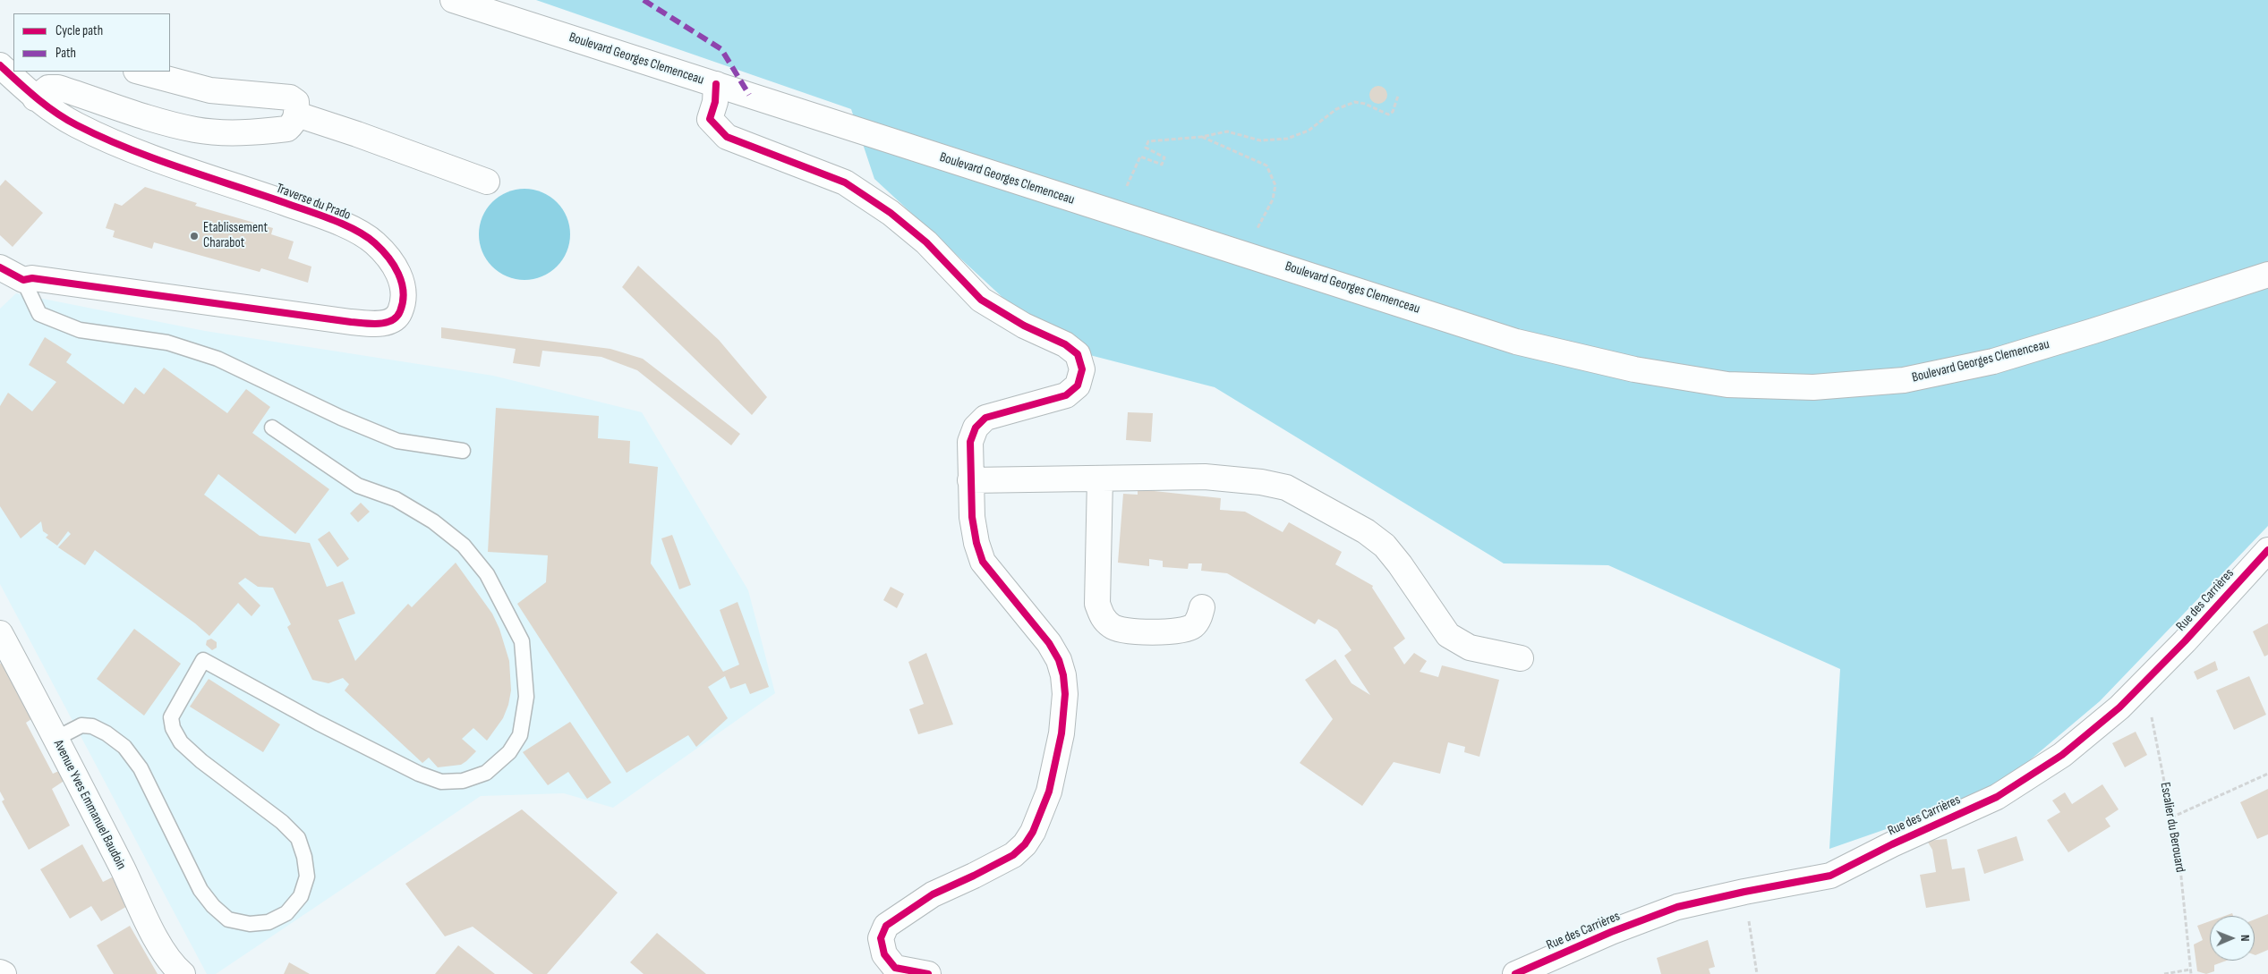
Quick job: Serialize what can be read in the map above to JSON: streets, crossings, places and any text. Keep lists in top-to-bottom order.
{
  "streets": {
    "street": [
      "Boulevard Georges Clemenceau",
      "Traverse du Prado",
      "Rue des Carrières",
      "Avenue Yves Emmanuel Baudoin"
    ],
    "path": ["Escalier du Berouard"]
  },
  "crossings": [
    ["Rue des Carrières", "Escalier du Berouard"]
  ],
  "places": ["Etablissement Charabot"],
  "legend": ["Cycle path", "Path"],
  "north": "right"
}
